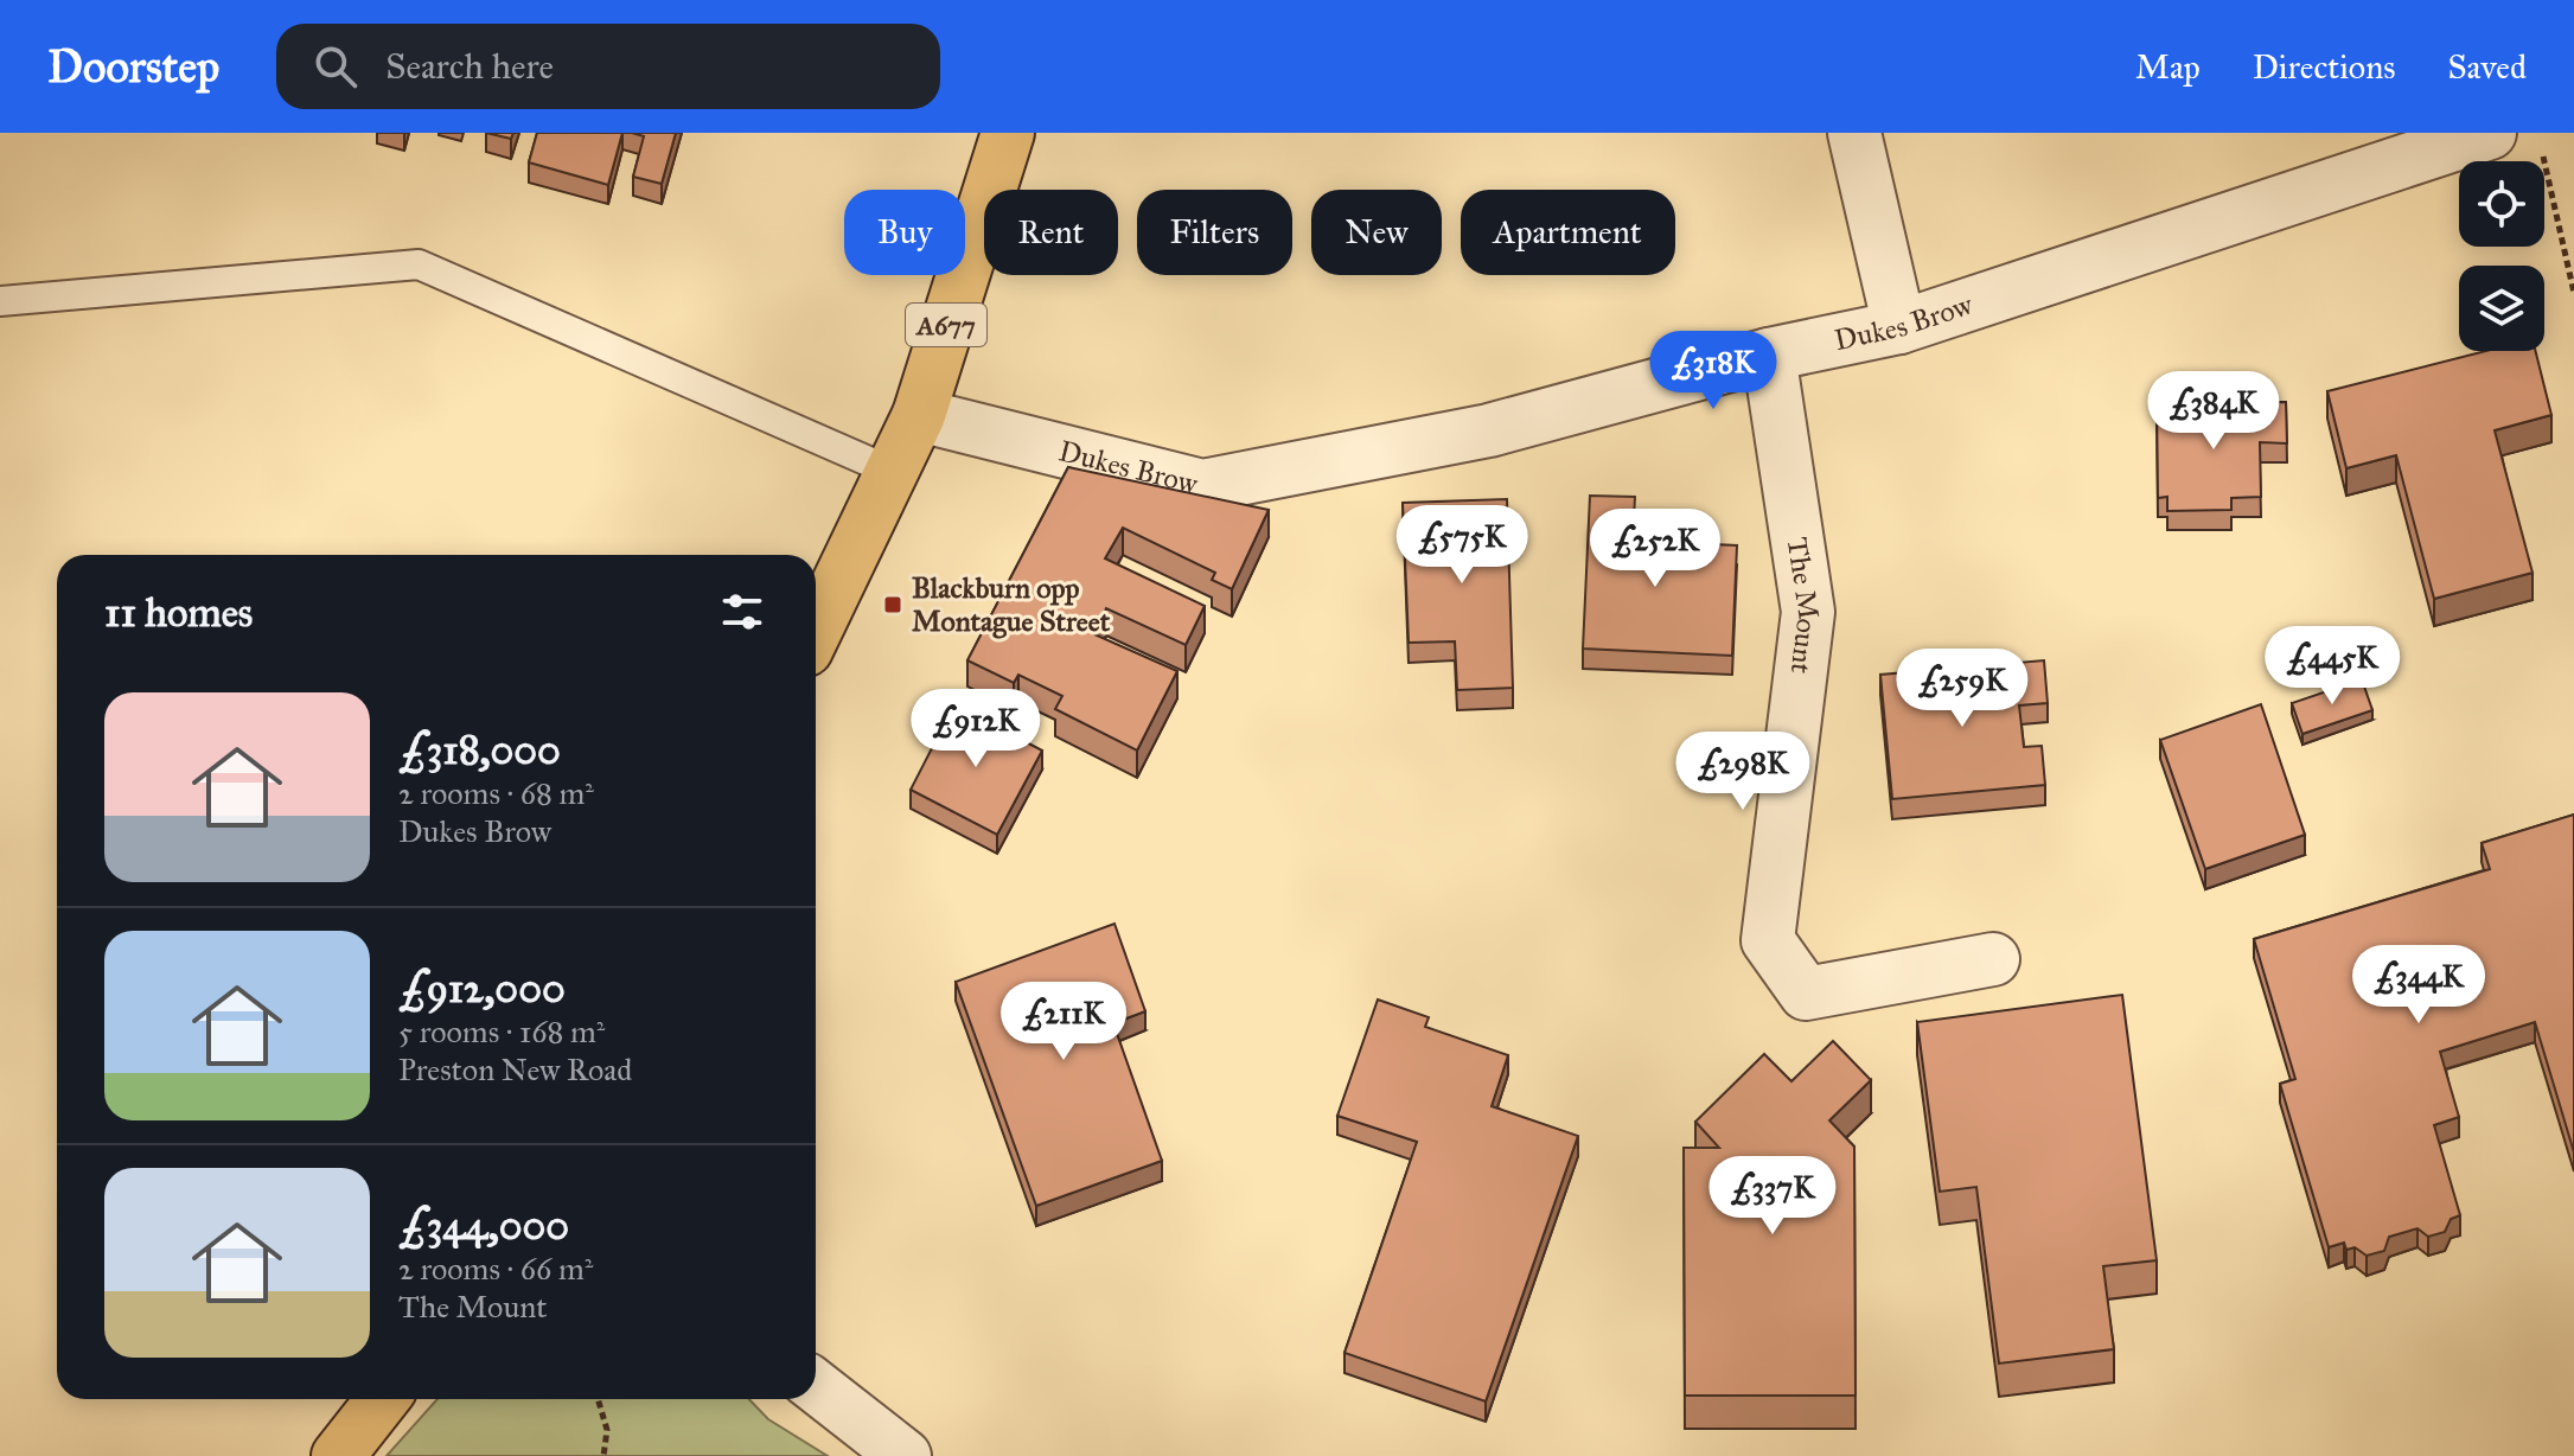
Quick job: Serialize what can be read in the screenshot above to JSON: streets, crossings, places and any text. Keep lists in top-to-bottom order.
{
  "streets": {
    "highway": ["A677"],
    "street": ["Dukes Brow", "The Mount"]
  },
  "crossings": [
    ["Dukes Brow", "A677"],
    ["Dukes Brow", "The Mount"]
  ],
  "places": {
    "transit": ["Blackburn opp Montague Street"]
  },
  "page": {
    "header": "Doorstep",
    "search": "Search here",
    "nav": ["Map", "Directions", "Saved"],
    "chip": [
      "Buy",
      "Rent",
      "Filters",
      "New",
      "Apartment"
    ],
    "price": [
      "£318K",
      "£384K",
      "£575K",
      "£252K",
      "£445K",
      "£259K",
      "£912K",
      "£298K",
      "£344K",
      "£211K",
      "£337K"
    ],
    "heading": "11 homes",
    "list": [
      {
        "name": "£318,000",
        "note": "2 rooms · 68 m² · Dukes Brow"
      },
      {
        "name": "£912,000",
        "note": "5 rooms · 168 m² · Preston New Road"
      },
      {
        "name": "£344,000",
        "note": "2 rooms · 66 m² · The Mount"
      }
    ]
  }
}
